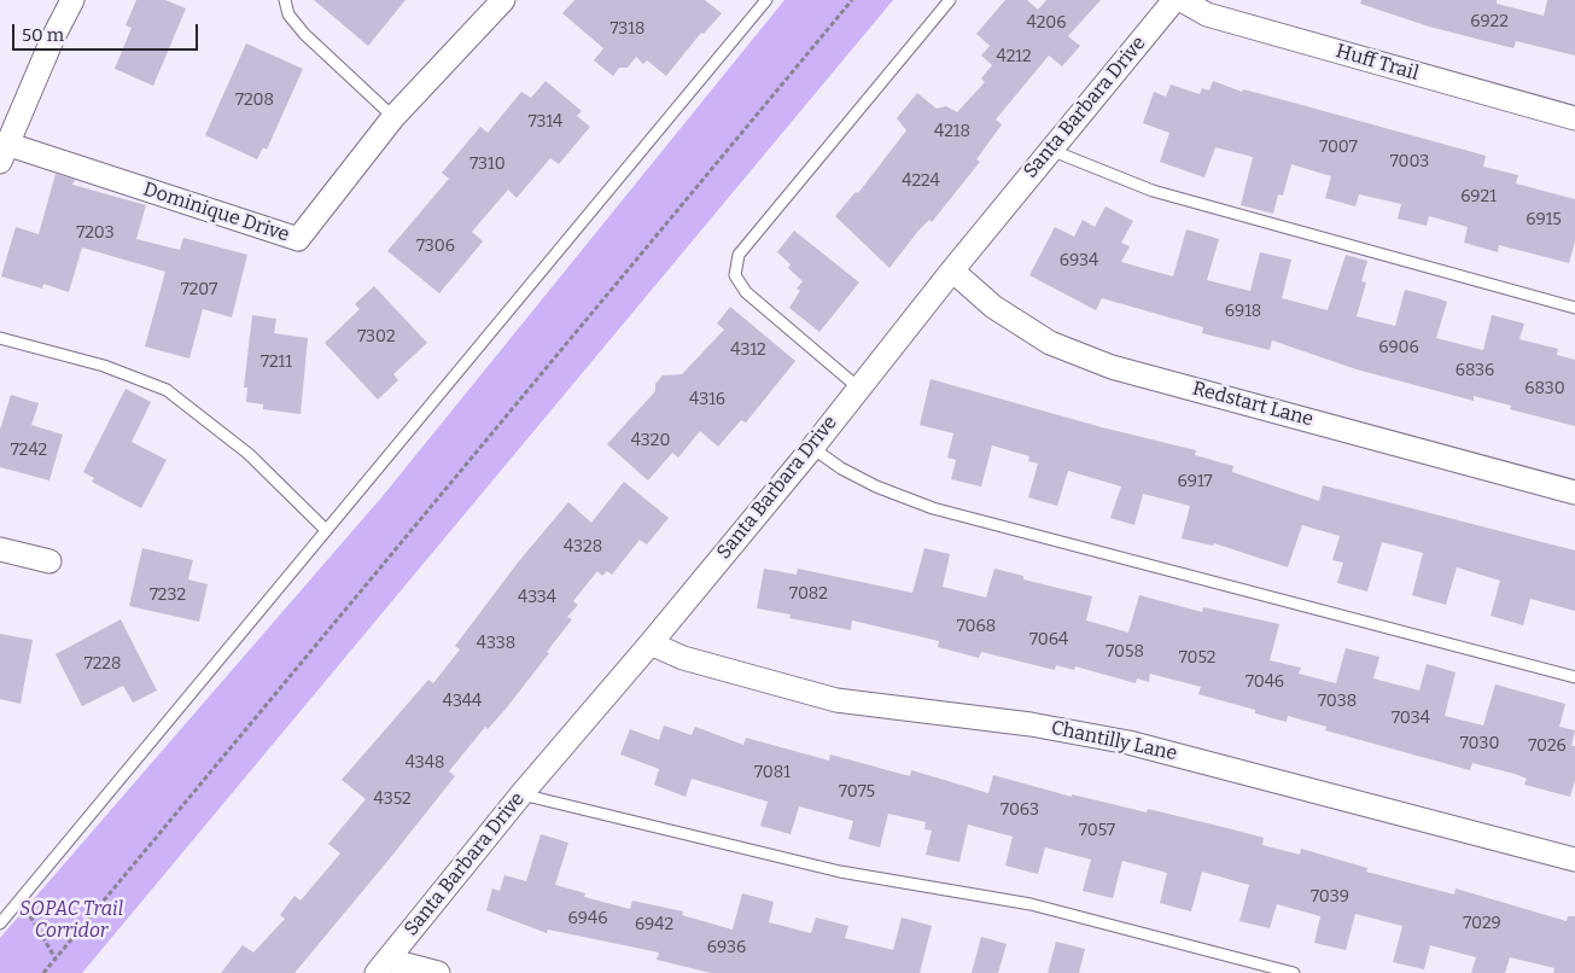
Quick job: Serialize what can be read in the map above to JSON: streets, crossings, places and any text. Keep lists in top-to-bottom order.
{
  "streets": {
    "street": [
      "Huff Trail",
      "Santa Barbara Drive",
      "Dominique Drive",
      "Redstart Lane",
      "Chantilly Lane"
    ]
  },
  "crossings": [
    ["Santa Barbara Drive", "Redstart Lane"],
    ["Santa Barbara Drive", "Chantilly Lane"]
  ],
  "parks": ["SOPAC Trail Corridor"],
  "house_numbers": [
    "6922",
    "4206",
    "7318",
    "4212",
    "7208",
    "7314",
    "4218",
    "7007",
    "7003",
    "7310",
    "4224",
    "6921",
    "6915",
    "7203",
    "7306",
    "6934",
    "7207",
    "6918",
    "7302",
    "6906",
    "4312",
    "7211",
    "6836",
    "6830",
    "4316",
    "4320",
    "7242",
    "6917",
    "4328",
    "7082",
    "7232",
    "4334",
    "7068",
    "7064",
    "4338",
    "7058",
    "7052",
    "7228",
    "7046",
    "4344",
    "7038",
    "7034",
    "7030",
    "7026",
    "4348",
    "7081",
    "7075",
    "4352",
    "7063",
    "7057",
    "7039",
    "6946",
    "7029",
    "6942",
    "6936"
  ],
  "scale_bar": "50 m"
}
